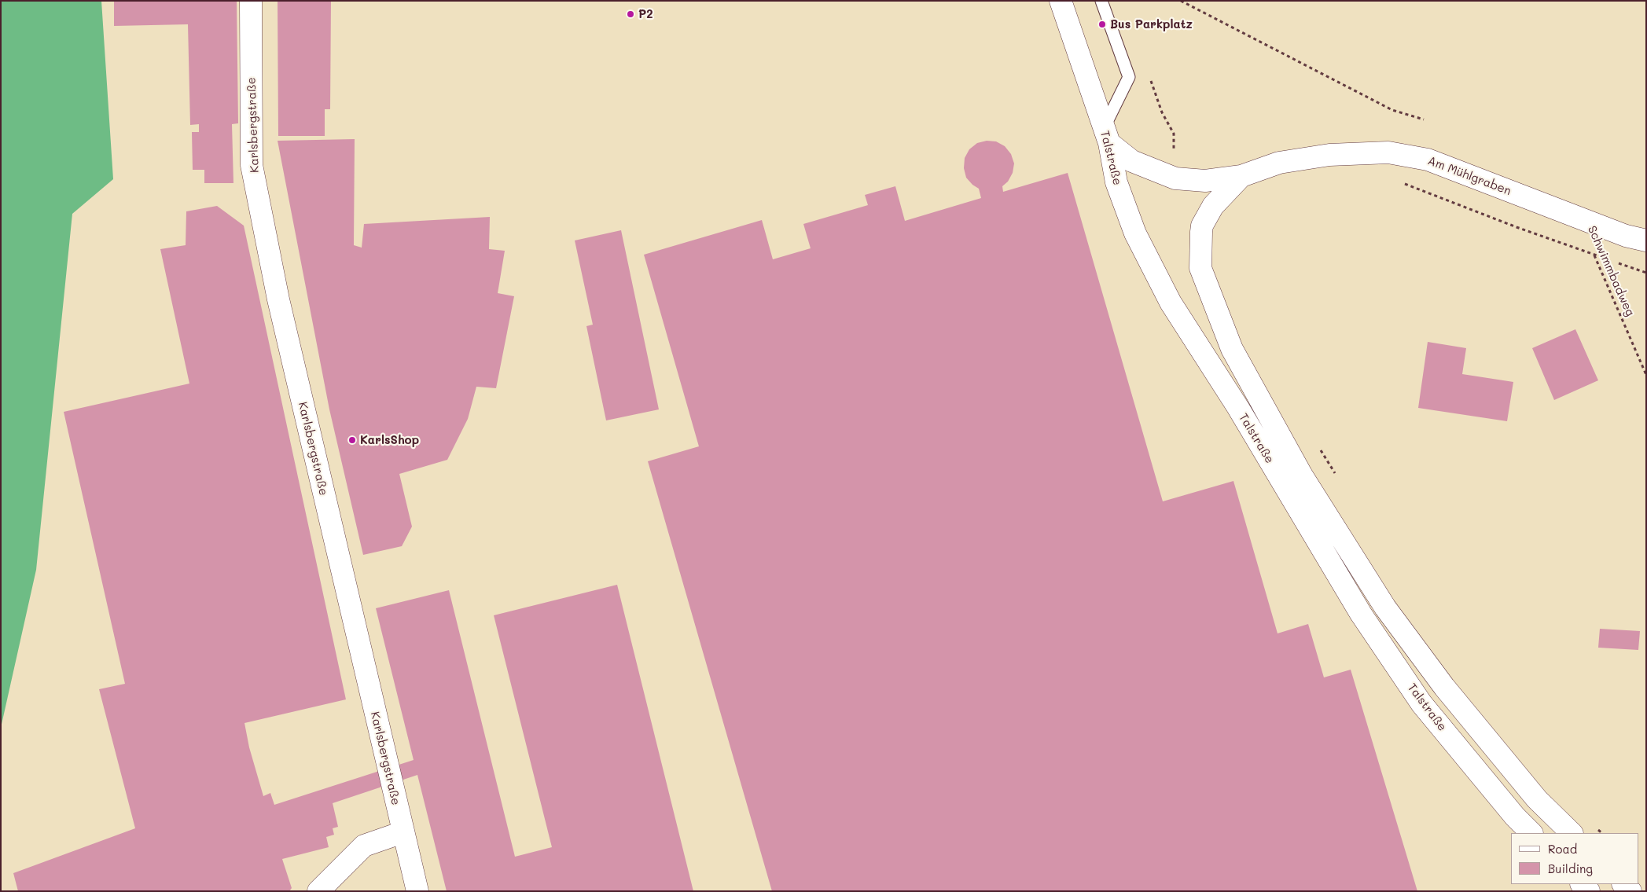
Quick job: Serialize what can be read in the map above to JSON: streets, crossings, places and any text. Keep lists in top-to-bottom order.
{
  "streets": {
    "street": ["Karlsbergstraße", "Talstraße", "Am Mühlgraben"],
    "path": ["Schwimmbadweg"]
  },
  "crossings": [
    ["Talstraße", "Am Mühlgraben"],
    ["Am Mühlgraben", "Schwimmbadweg"]
  ],
  "places": ["P2", "Bus Parkplatz", "KarlsShop"],
  "legend": ["Road", "Building"]
}
